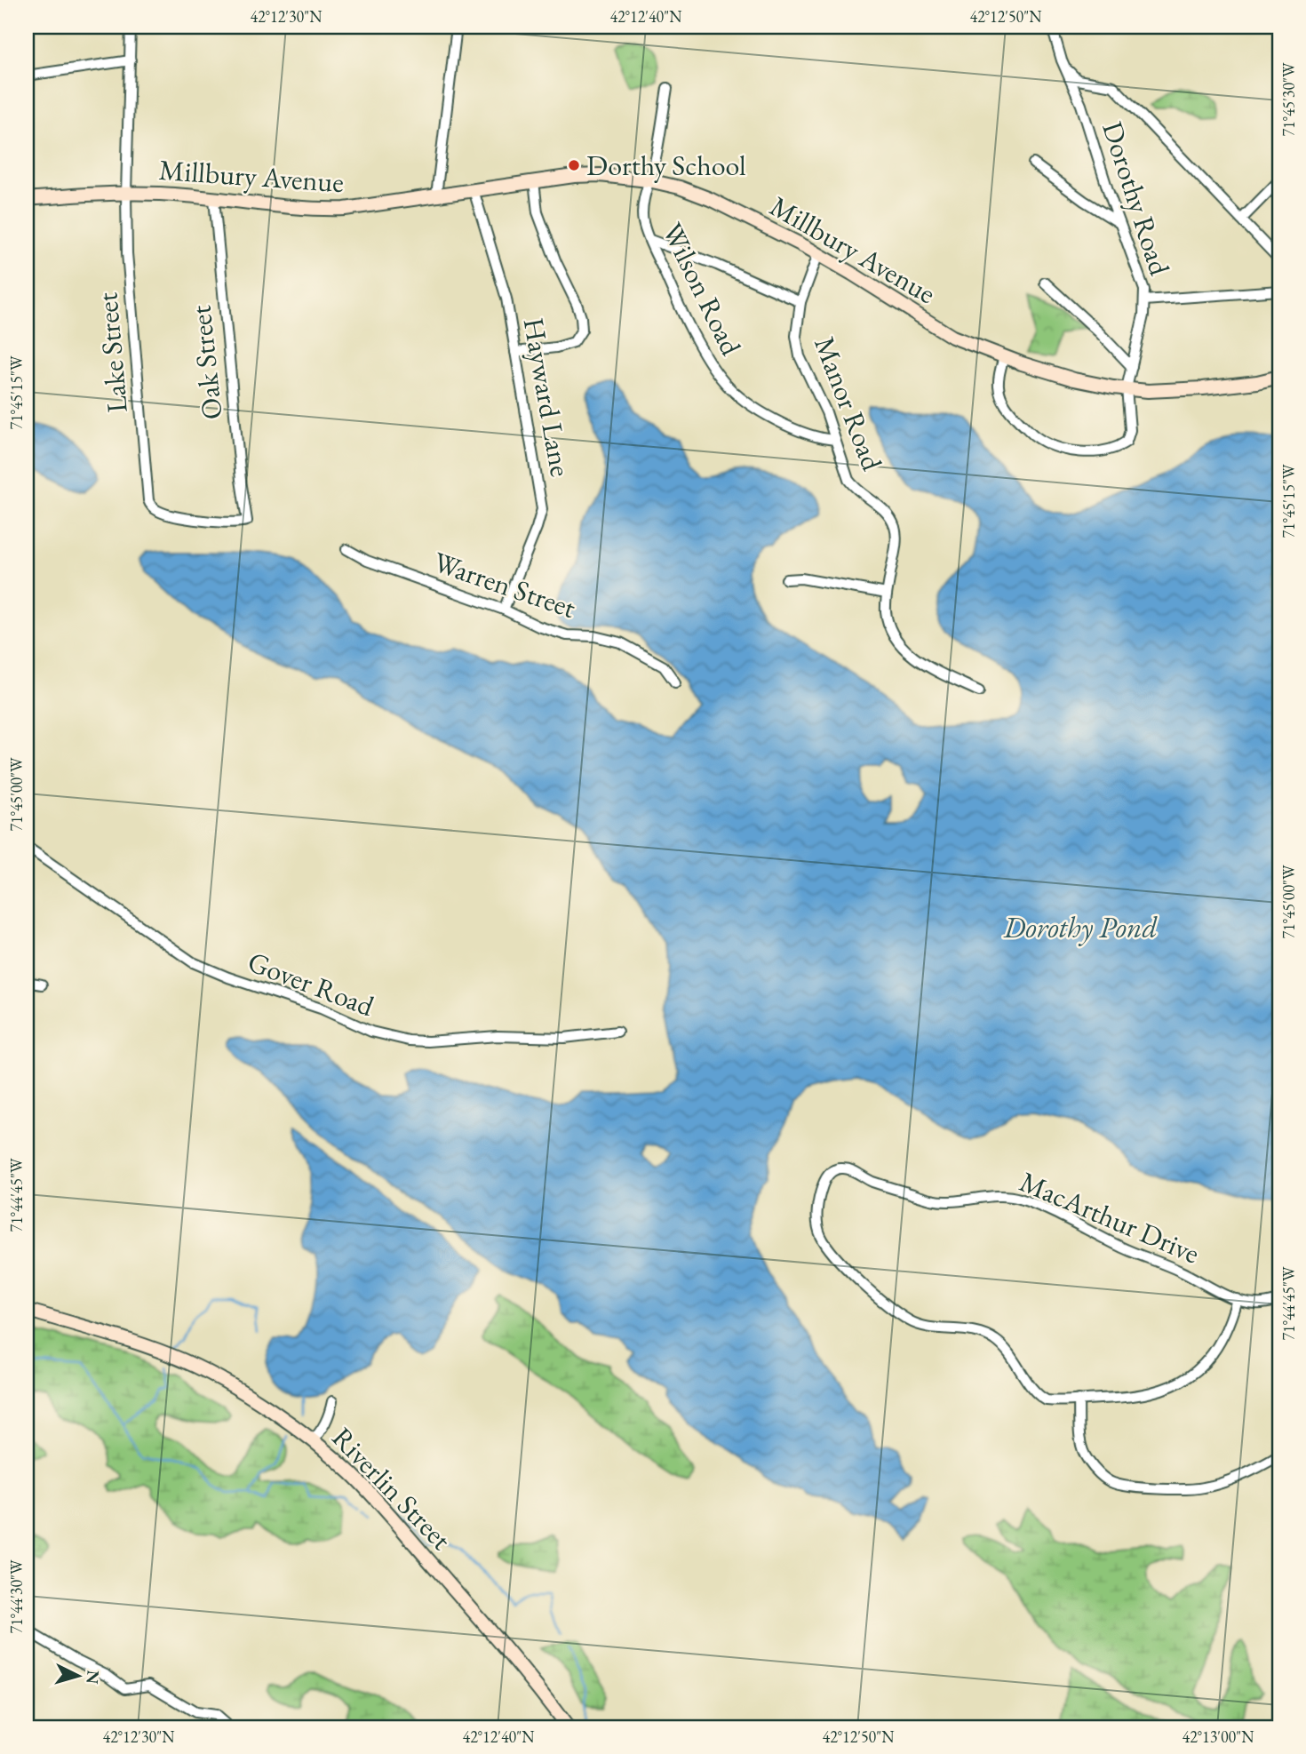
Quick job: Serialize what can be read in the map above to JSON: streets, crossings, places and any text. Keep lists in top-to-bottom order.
{
  "streets": {
    "main road": ["Millbury Avenue", "Riverlin Street"],
    "street": [
      "Dorothy Road",
      "Wilson Road",
      "Lake Street",
      "Oak Street",
      "Hayward Lane",
      "Manor Road",
      "Warren Street",
      "Gover Road",
      "MacArthur Drive"
    ]
  },
  "crossings": [
    ["Millbury Avenue", "Dorothy Road"],
    ["Millbury Avenue", "Wilson Road"],
    ["Millbury Avenue", "Lake Street"],
    ["Millbury Avenue", "Oak Street"],
    ["Millbury Avenue", "Hayward Lane"],
    ["Millbury Avenue", "Manor Road"],
    ["Wilson Road", "Manor Road"],
    ["Lake Street", "Oak Street"],
    ["Hayward Lane", "Warren Street"]
  ],
  "water": ["Dorothy Pond"],
  "places": ["Dorthy School"],
  "north": "right",
  "coordinates": [
    "42°12'30\"N",
    "42°12'40\"N",
    "42°12'50\"N",
    "71°45'30\"W",
    "71°45'15\"W",
    "71°45'00\"W",
    "71°44'45\"W",
    "71°44'30\"W",
    "42°13'00\"N"
  ]
}
